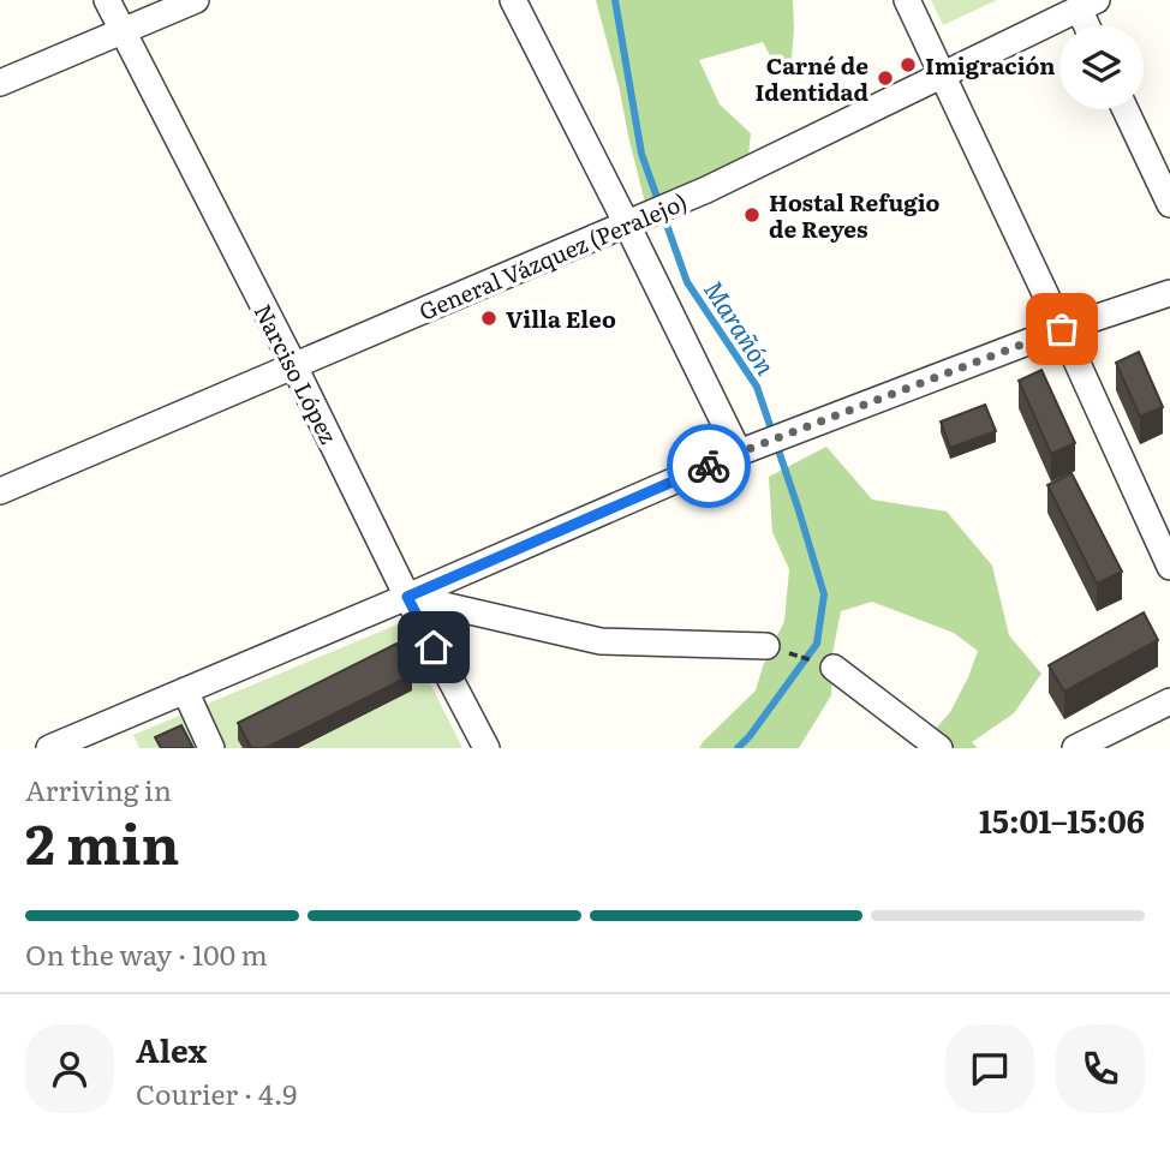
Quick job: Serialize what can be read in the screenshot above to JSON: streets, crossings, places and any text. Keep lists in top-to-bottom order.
{
  "streets": {
    "street": ["General Vázquez (Peralejo)", "Narciso López"]
  },
  "crossings": [
    ["General Vázquez (Peralejo)", "Narciso López"]
  ],
  "water": ["Marañón"],
  "places": [
    "Imigración",
    "Carné de Identidad",
    "Hostal Refugio de Reyes",
    "Villa Eleo"
  ],
  "page": {
    "heading": ["2 min", "Arriving in", "15:01–15:06"],
    "panel": ["Alex", "Courier · 4.9"],
    "bar": "On the way · 100 m"
  }
}
